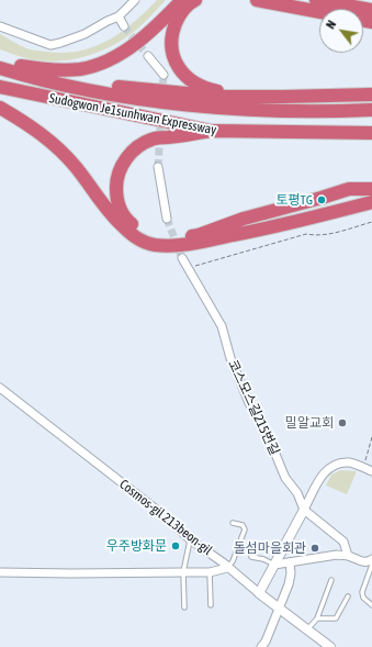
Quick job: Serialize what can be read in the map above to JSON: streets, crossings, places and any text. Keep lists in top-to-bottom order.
{
  "streets": {
    "highway": ["Sudogwon Je1sunhwan Expressway"],
    "street": ["코스모스길215번길", "Cosmos-gil 213beon-gil"]
  },
  "places": [
    "토평TG",
    "밀알교회",
    "우주방화문",
    "돌섬마을회관"
  ],
  "north": "top left"
}
